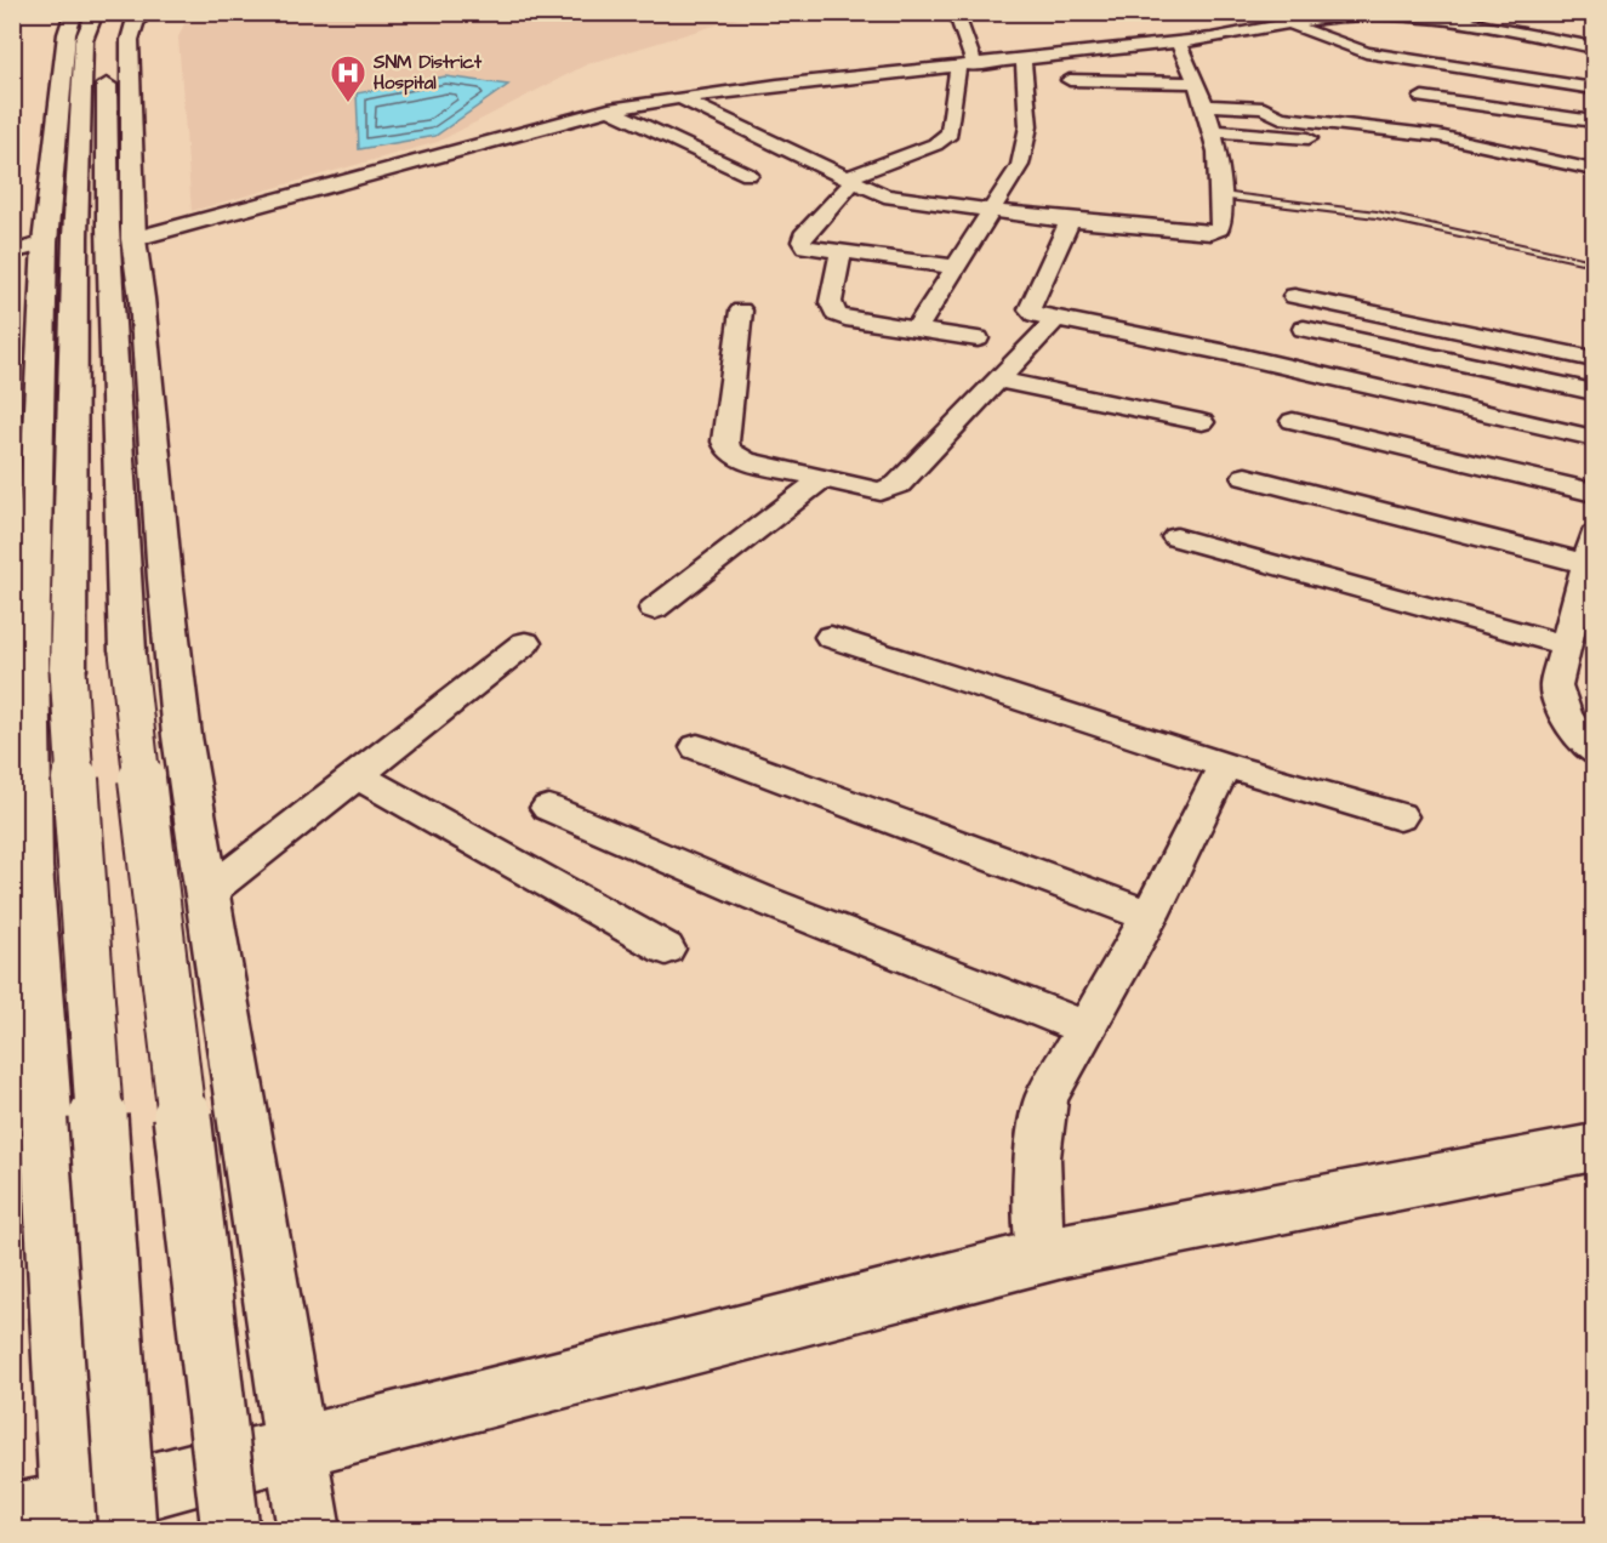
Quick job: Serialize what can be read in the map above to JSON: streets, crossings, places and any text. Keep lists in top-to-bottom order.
{
  "places": {
    "hospital": ["SNM District Hospital"]
  }
}
